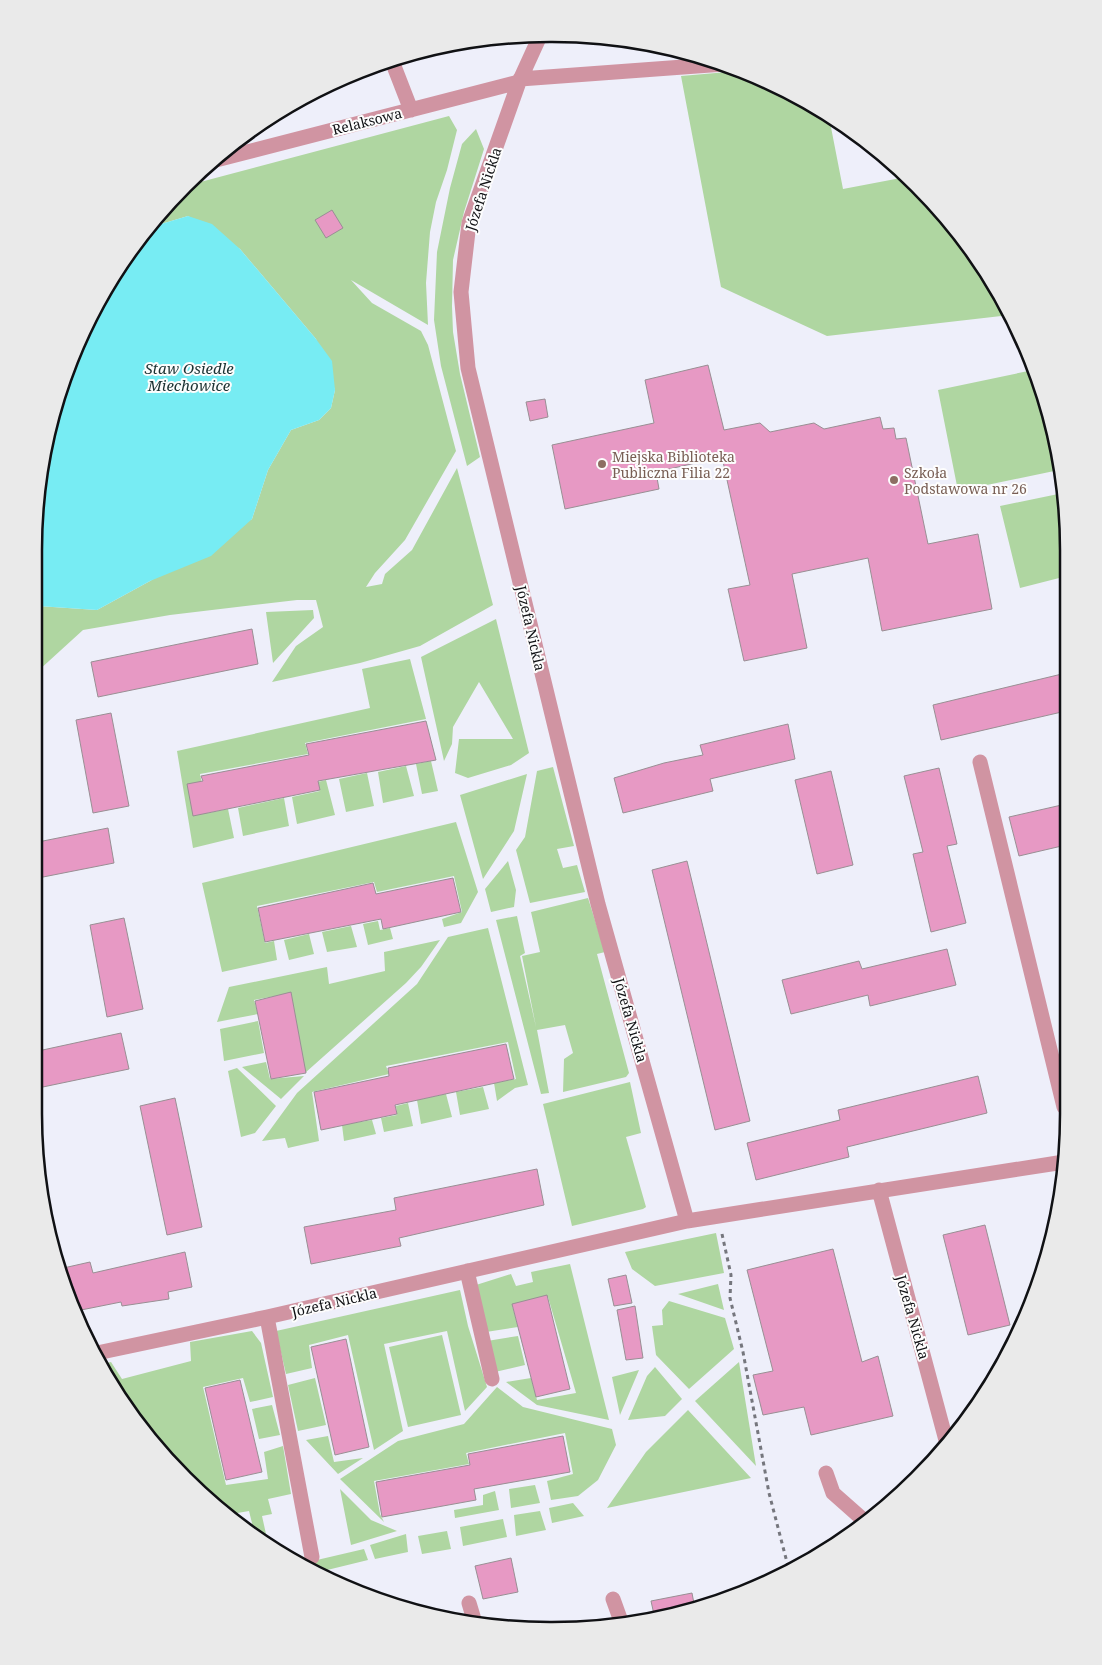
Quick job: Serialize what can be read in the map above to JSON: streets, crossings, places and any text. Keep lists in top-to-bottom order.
{
  "streets": {
    "street": ["Relaksowa", "Józefa Nickla"]
  },
  "crossings": [
    ["Relaksowa", "Józefa Nickla"]
  ],
  "water": ["Staw Osiedle Miechowice"],
  "places": ["Miejska Biblioteka Publiczna Filia 22", "Szkoła Podstawowa nr 26"]
}
